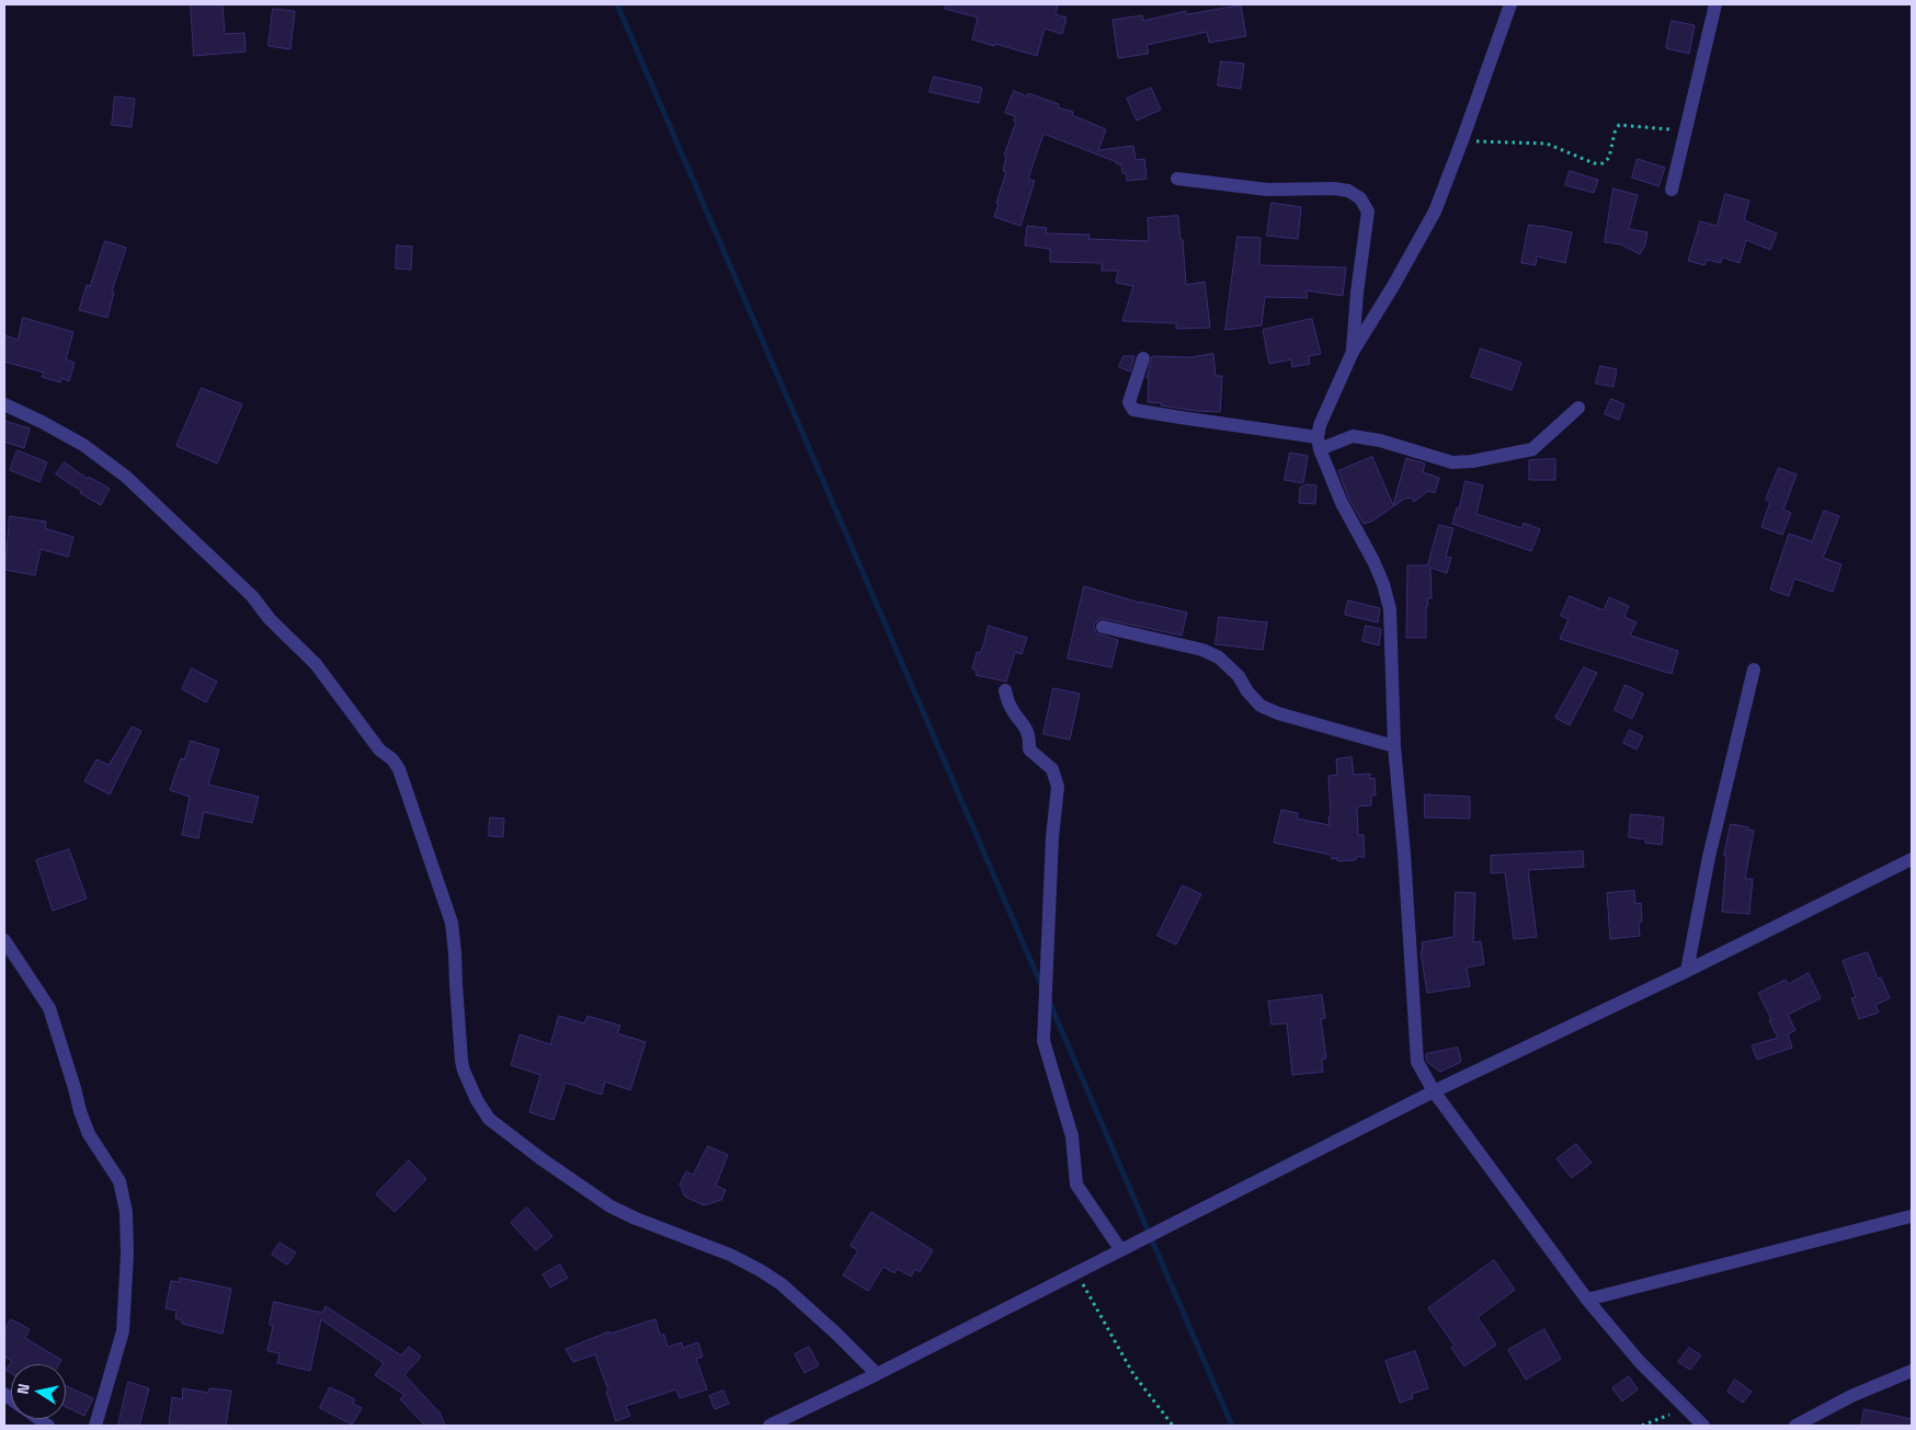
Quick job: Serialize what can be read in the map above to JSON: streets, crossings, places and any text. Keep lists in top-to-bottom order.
{
  "north": "left"
}
